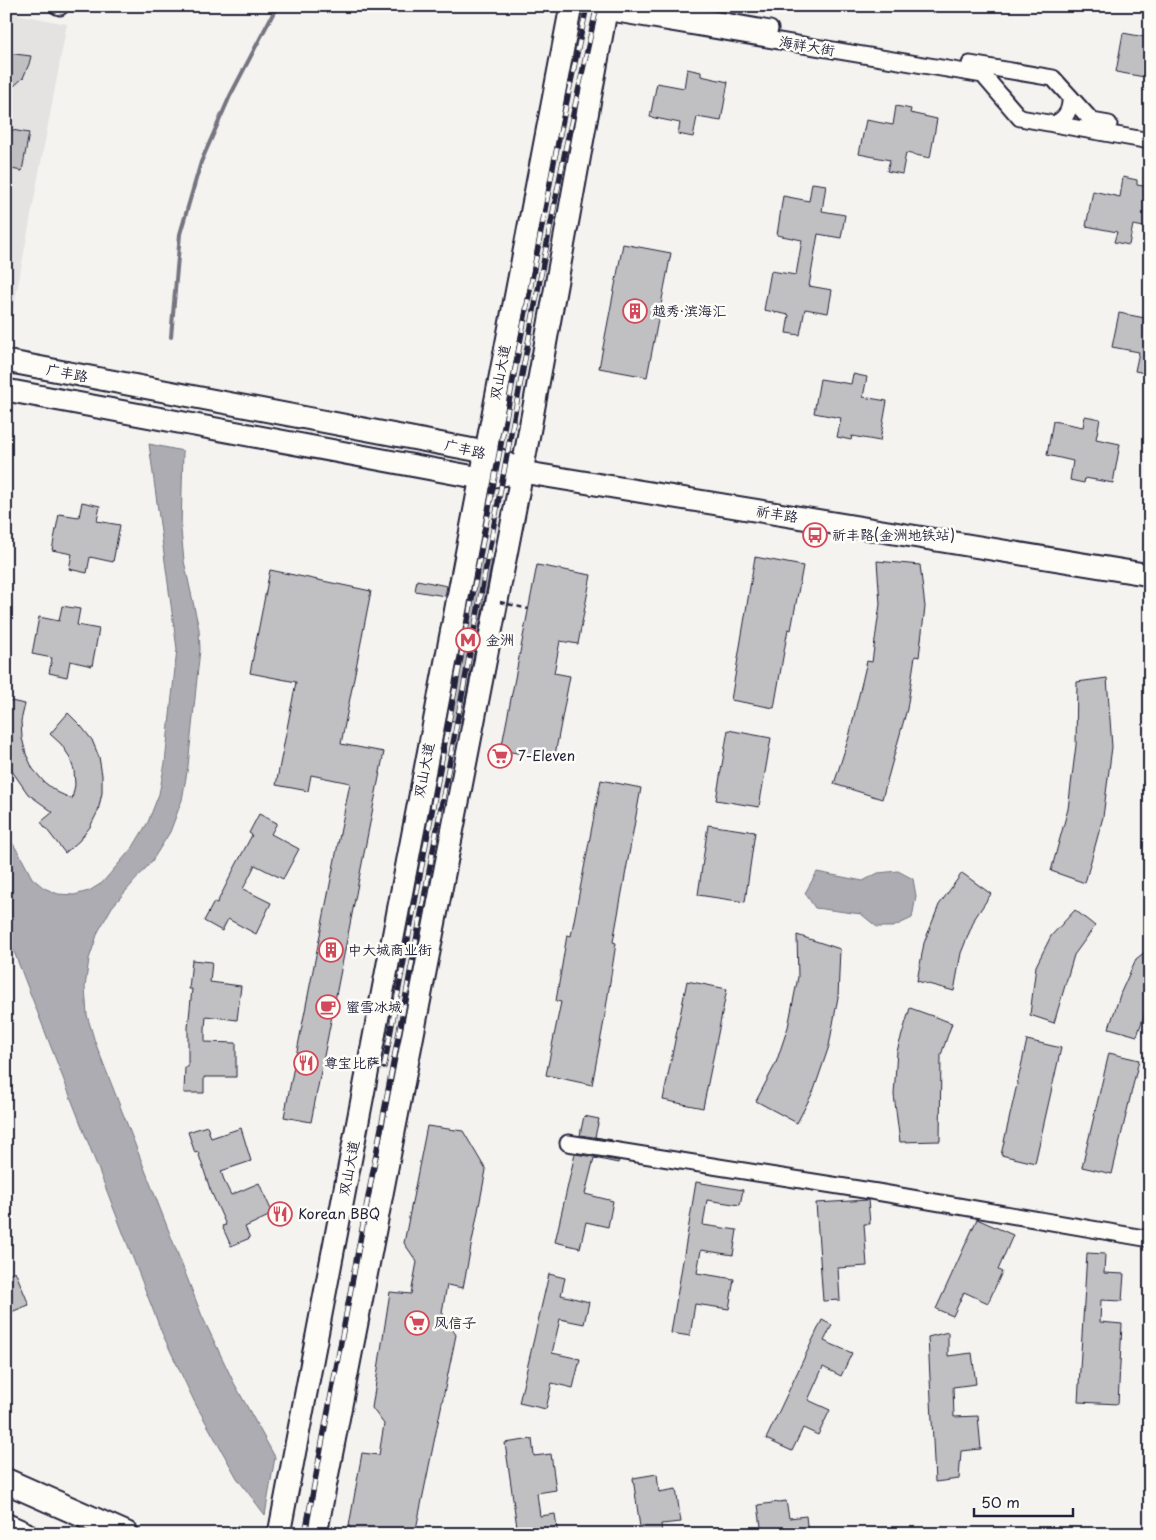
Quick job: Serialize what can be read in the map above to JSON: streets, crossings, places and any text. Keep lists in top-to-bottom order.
{
  "streets": {
    "street": [
      "海祥大街",
      "双山大道",
      "广丰路",
      "祈丰路"
    ]
  },
  "crossings": [
    ["双山大道", "广丰路"],
    ["广丰路", "祈丰路"]
  ],
  "places": {
    "building": ["越秀·滨海汇", "中大城商业街"],
    "bus stop": ["祈丰路(金洲地铁站)"],
    "metro station": ["金洲"],
    "supermarket": ["7-Eleven", "风信子"],
    "cafe": ["蜜雪冰城"],
    "restaurant": ["尊宝比萨", "Korean BBQ"]
  },
  "scale_bar": "50 m"
}
